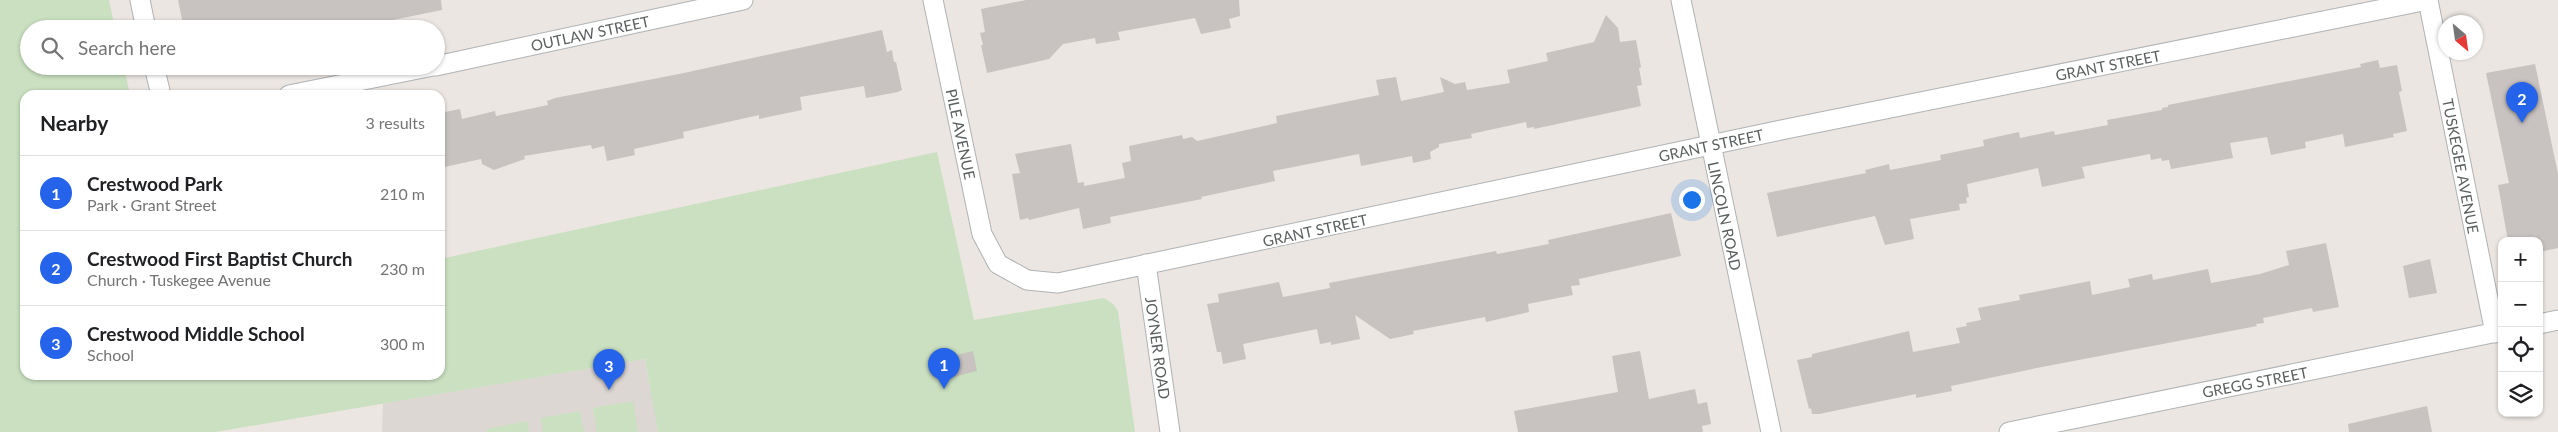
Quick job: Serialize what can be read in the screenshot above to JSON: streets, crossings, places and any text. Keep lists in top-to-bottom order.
{
  "streets": {
    "street": [
      "OUTLAW STREET",
      "GRANT STREET",
      "PILE AVENUE",
      "TUSKEGEE AVENUE",
      "LINCOLN ROAD",
      "JOYNER ROAD",
      "GREGG STREET"
    ]
  },
  "crossings": [
    ["GRANT STREET", "PILE AVENUE"],
    ["GRANT STREET", "TUSKEGEE AVENUE"],
    ["GRANT STREET", "LINCOLN ROAD"],
    ["GRANT STREET", "JOYNER ROAD"],
    ["TUSKEGEE AVENUE", "GREGG STREET"]
  ],
  "north": "bottom right",
  "page": {
    "search": "Search here",
    "pins": ["2", "1", "3"],
    "heading": ["Nearby", "3 results"],
    "list": [
      {
        "mark": "1",
        "name": "Crestwood Park",
        "note": "Park · Grant Street",
        "value": "210 m"
      },
      {
        "mark": "2",
        "name": "Crestwood First Baptist Church",
        "note": "Church · Tuskegee Avenue",
        "value": "230 m"
      },
      {
        "mark": "3",
        "name": "Crestwood Middle School",
        "note": "School",
        "value": "300 m"
      }
    ],
    "map_buttons": ["+", "−"]
  }
}
